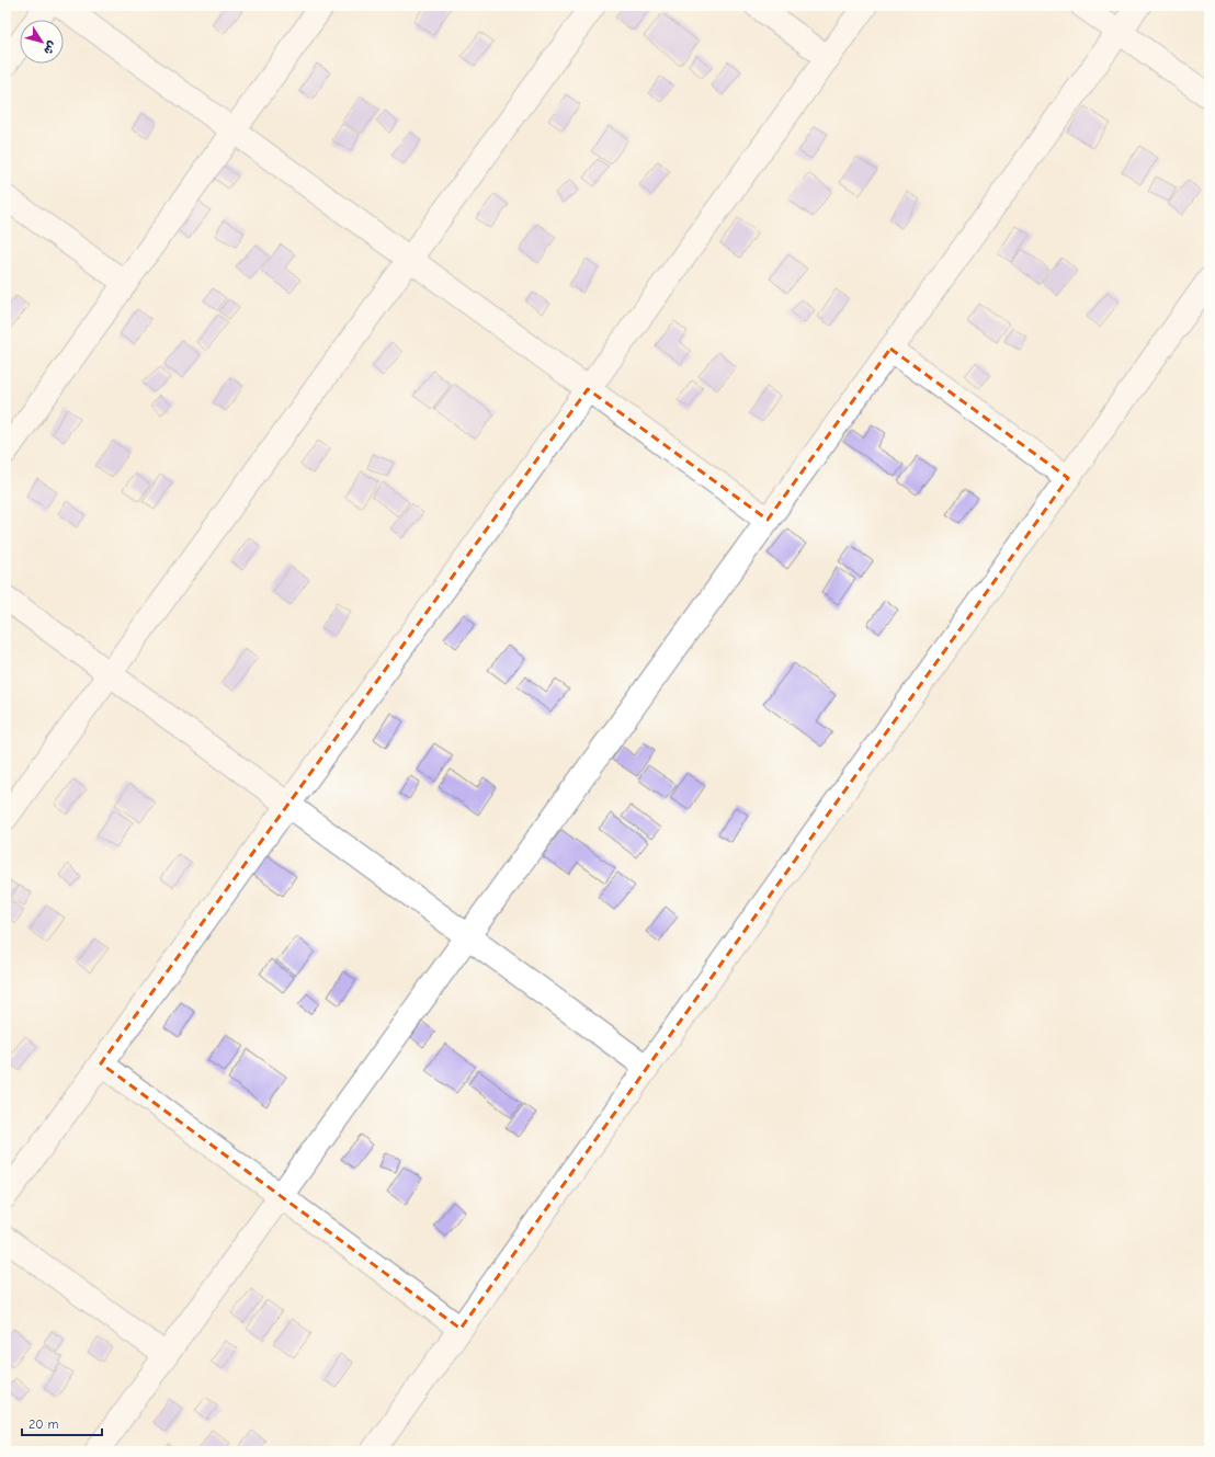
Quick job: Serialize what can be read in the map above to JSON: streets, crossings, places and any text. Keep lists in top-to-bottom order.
{
  "scale_bar": "20 m",
  "north": "bottom right"
}
